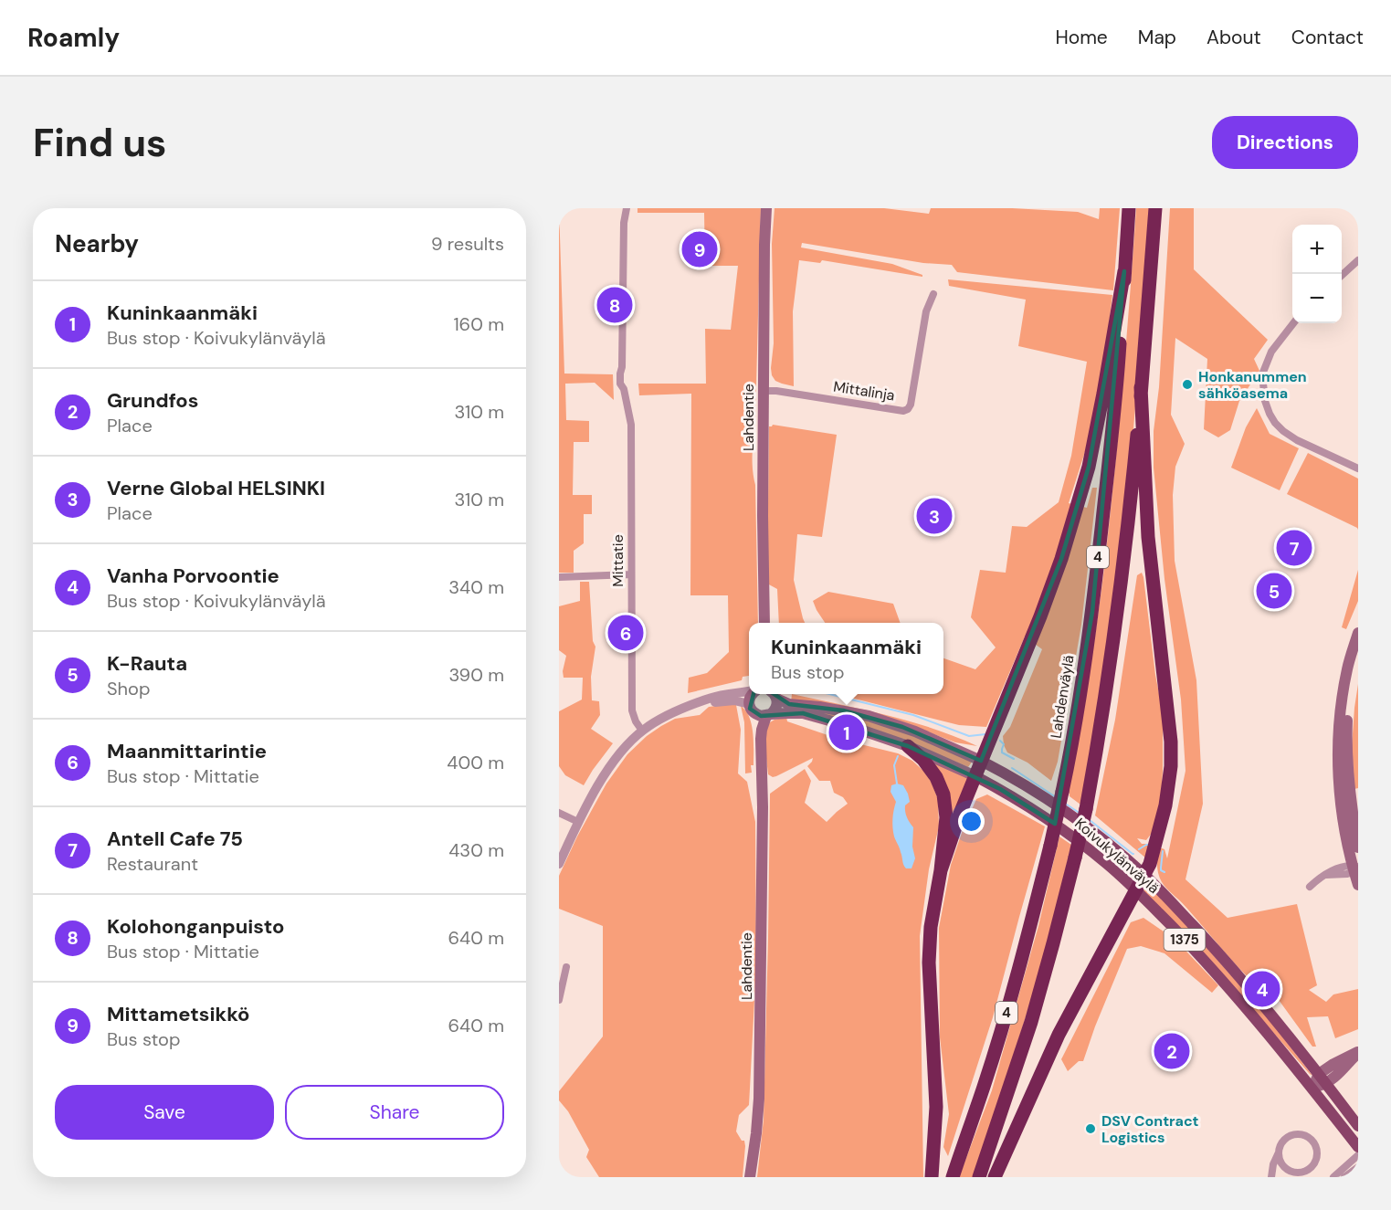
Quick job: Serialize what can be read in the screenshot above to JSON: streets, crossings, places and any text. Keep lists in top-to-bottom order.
{
  "streets": {
    "highway": ["4", "Lahdenväylä"],
    "main road": ["Lahdentie", "Koivukylänväylä", "1375"],
    "street": ["Mittalinja", "Mittatie"]
  },
  "crossings": [
    ["Mittalinja", "Lahdentie"],
    ["Lahdentie", "Koivukylänväylä"]
  ],
  "places": ["Honkanummen sähköasema", "DSV Contract Logistics"],
  "page": {
    "header": "Roamly",
    "nav": [
      "Home",
      "Map",
      "About",
      "Contact"
    ],
    "buttons": [
      "Directions",
      ["Save", "Share"]
    ],
    "title": "Find us",
    "heading": ["Nearby", "9 results"],
    "map_buttons": ["+", "−"],
    "pins": [
      "9",
      "8",
      "3",
      "7",
      "5",
      "6",
      "1",
      "4",
      "2"
    ],
    "list": [
      {
        "mark": "1",
        "name": "Kuninkaanmäki",
        "note": "Bus stop · Koivukylänväylä",
        "value": "160 m"
      },
      {
        "mark": "2",
        "name": "Grundfos",
        "note": "Place",
        "value": "310 m"
      },
      {
        "mark": "3",
        "name": "Verne Global HELSINKI",
        "note": "Place",
        "value": "310 m"
      },
      {
        "mark": "4",
        "name": "Vanha Porvoontie",
        "note": "Bus stop · Koivukylänväylä",
        "value": "340 m"
      },
      {
        "mark": "5",
        "name": "K-Rauta",
        "note": "Shop",
        "value": "390 m"
      },
      {
        "mark": "6",
        "name": "Maanmittarintie",
        "note": "Bus stop · Mittatie",
        "value": "400 m"
      },
      {
        "mark": "7",
        "name": "Antell Cafe 75",
        "note": "Restaurant",
        "value": "430 m"
      },
      {
        "mark": "8",
        "name": "Kolohonganpuisto",
        "note": "Bus stop · Mittatie",
        "value": "640 m"
      },
      {
        "mark": "9",
        "name": "Mittametsikkö",
        "note": "Bus stop",
        "value": "640 m"
      }
    ],
    "popup": ["Kuninkaanmäki", "Bus stop"]
  }
}
